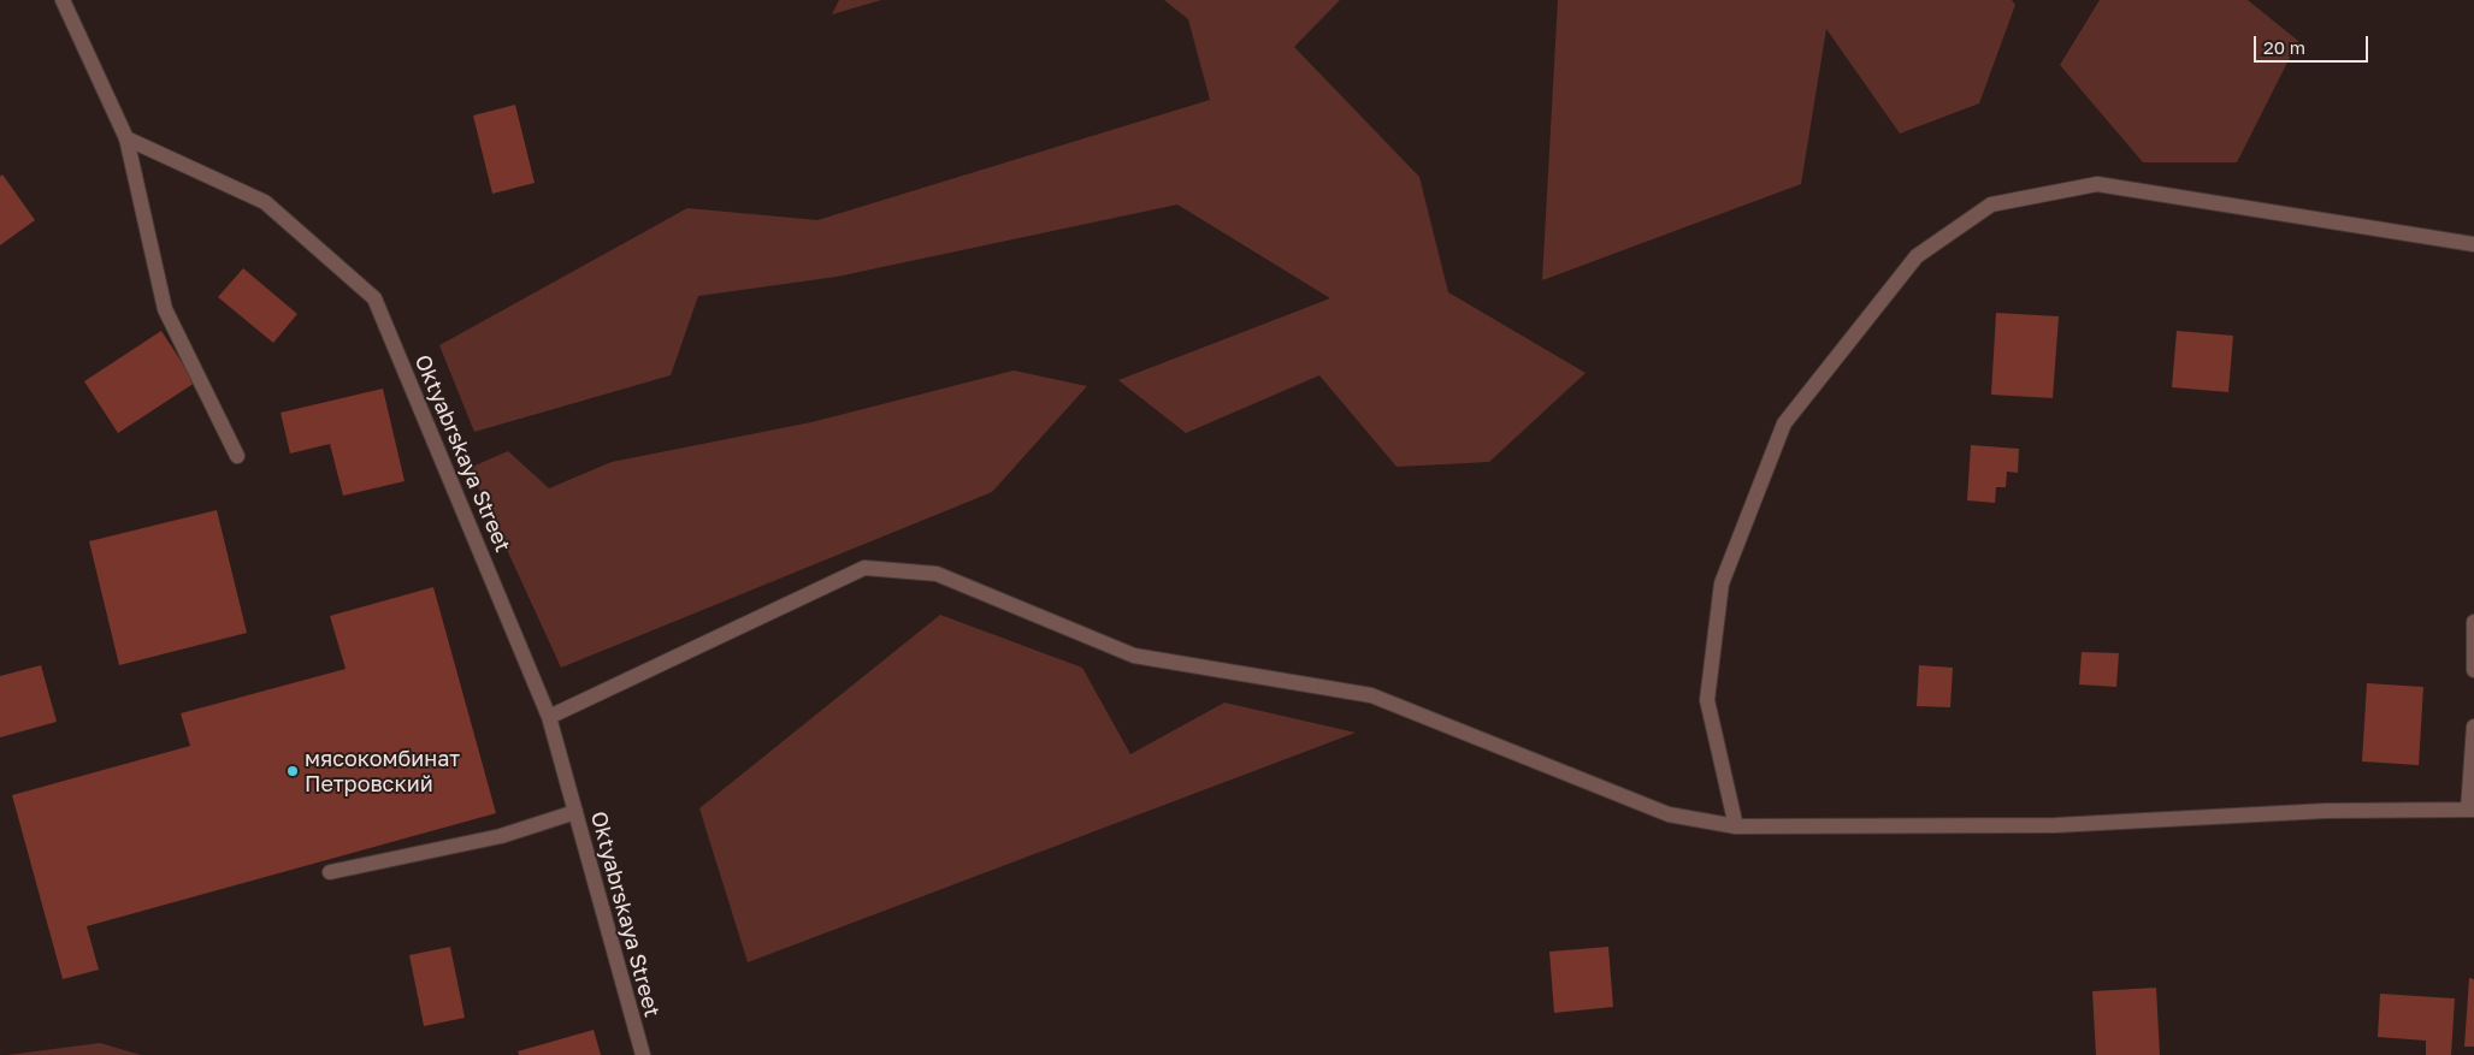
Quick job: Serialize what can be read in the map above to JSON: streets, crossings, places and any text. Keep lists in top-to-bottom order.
{
  "streets": {
    "street": ["Oktyabrskaya Street"]
  },
  "places": ["мясокомбинат Петровский"],
  "scale_bar": "20 m"
}
